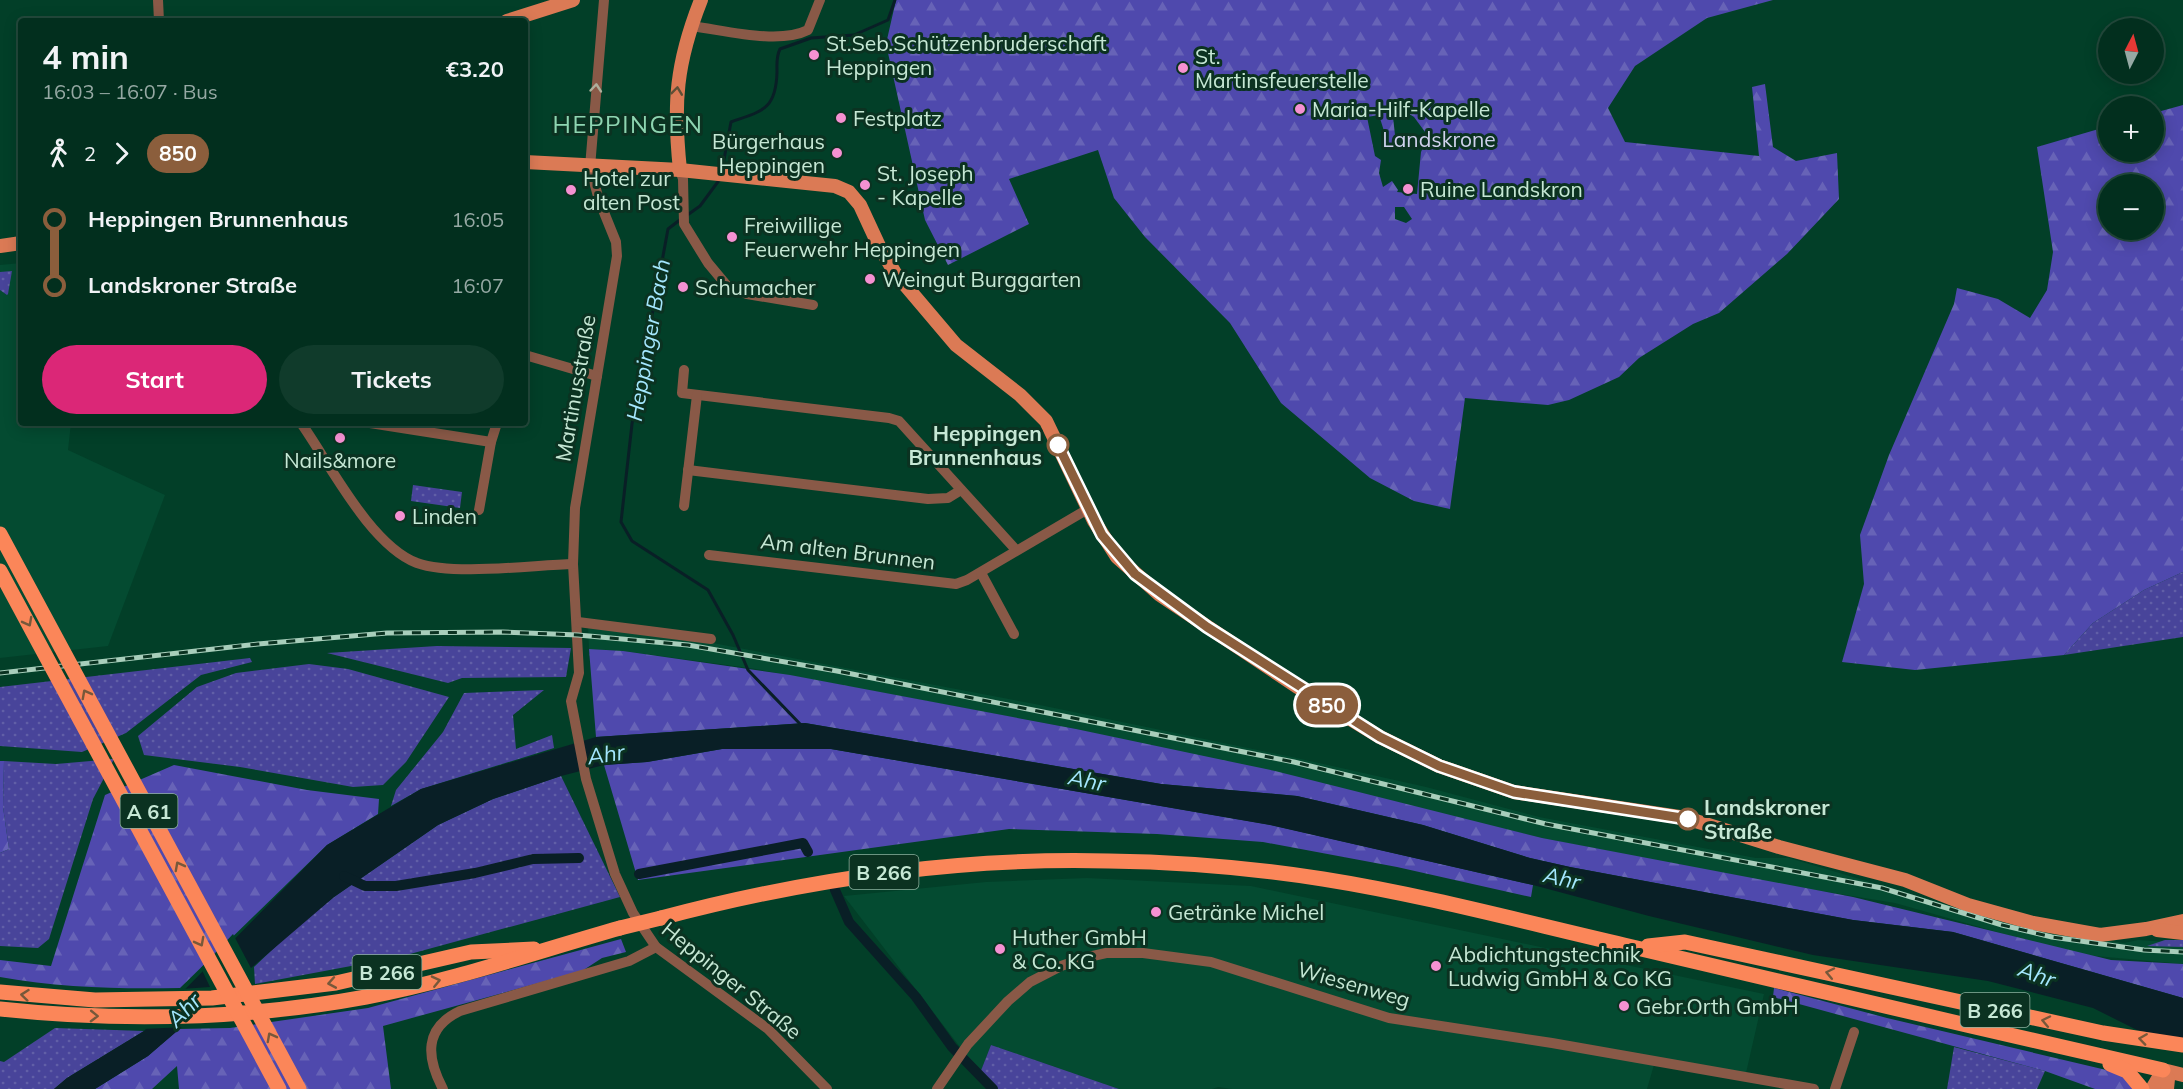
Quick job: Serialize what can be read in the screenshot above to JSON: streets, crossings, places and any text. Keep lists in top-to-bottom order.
{
  "streets": {
    "highway": ["A 61", "B 266"],
    "street": [
      "Martinusstraße",
      "Am alten Brunnen",
      "Heppinger Straße",
      "Wiesenweg"
    ]
  },
  "crossings": [
    ["Martinusstraße", "Heppinger Straße"]
  ],
  "districts": ["HEPPINGEN"],
  "water": ["Heppinger Bach", "Ahr"],
  "parks": ["Landskrone"],
  "places": [
    "St.Seb.Schützenbruderschaft Heppingen",
    "St. Martinsfeuerstelle",
    "Maria-Hilf-Kapelle",
    "Festplatz",
    "Bürgerhaus Heppingen",
    "St. Joseph - Kapelle",
    "Ruine Landskron",
    "Hotel zur alten Post",
    "Freiwillige Feuerwehr Heppingen",
    "Weingut Burggarten",
    "Schumacher",
    "Nails&more",
    "Heppingen Brunnenhaus",
    "Linden",
    "Landskroner Straße",
    "Getränke Michel",
    "Huther GmbH & Co. KG",
    "Abdichtungstechnik Ludwig GmbH & Co KG",
    "Gebr.Orth GmbH"
  ],
  "lines": ["bus line 850"],
  "north": "top",
  "page": {
    "on_map": "850",
    "map_buttons": ["+", "−"],
    "heading": ["4 min", "16:03 – 16:07 · Bus", "€3.20"],
    "legs": ["2", "850"],
    "list": [
      {
        "name": "Heppingen Brunnenhaus",
        "value": "16:05"
      },
      {
        "name": "Landskroner Straße",
        "value": "16:07"
      }
    ],
    "buttons": ["Start", "Tickets"]
  }
}
